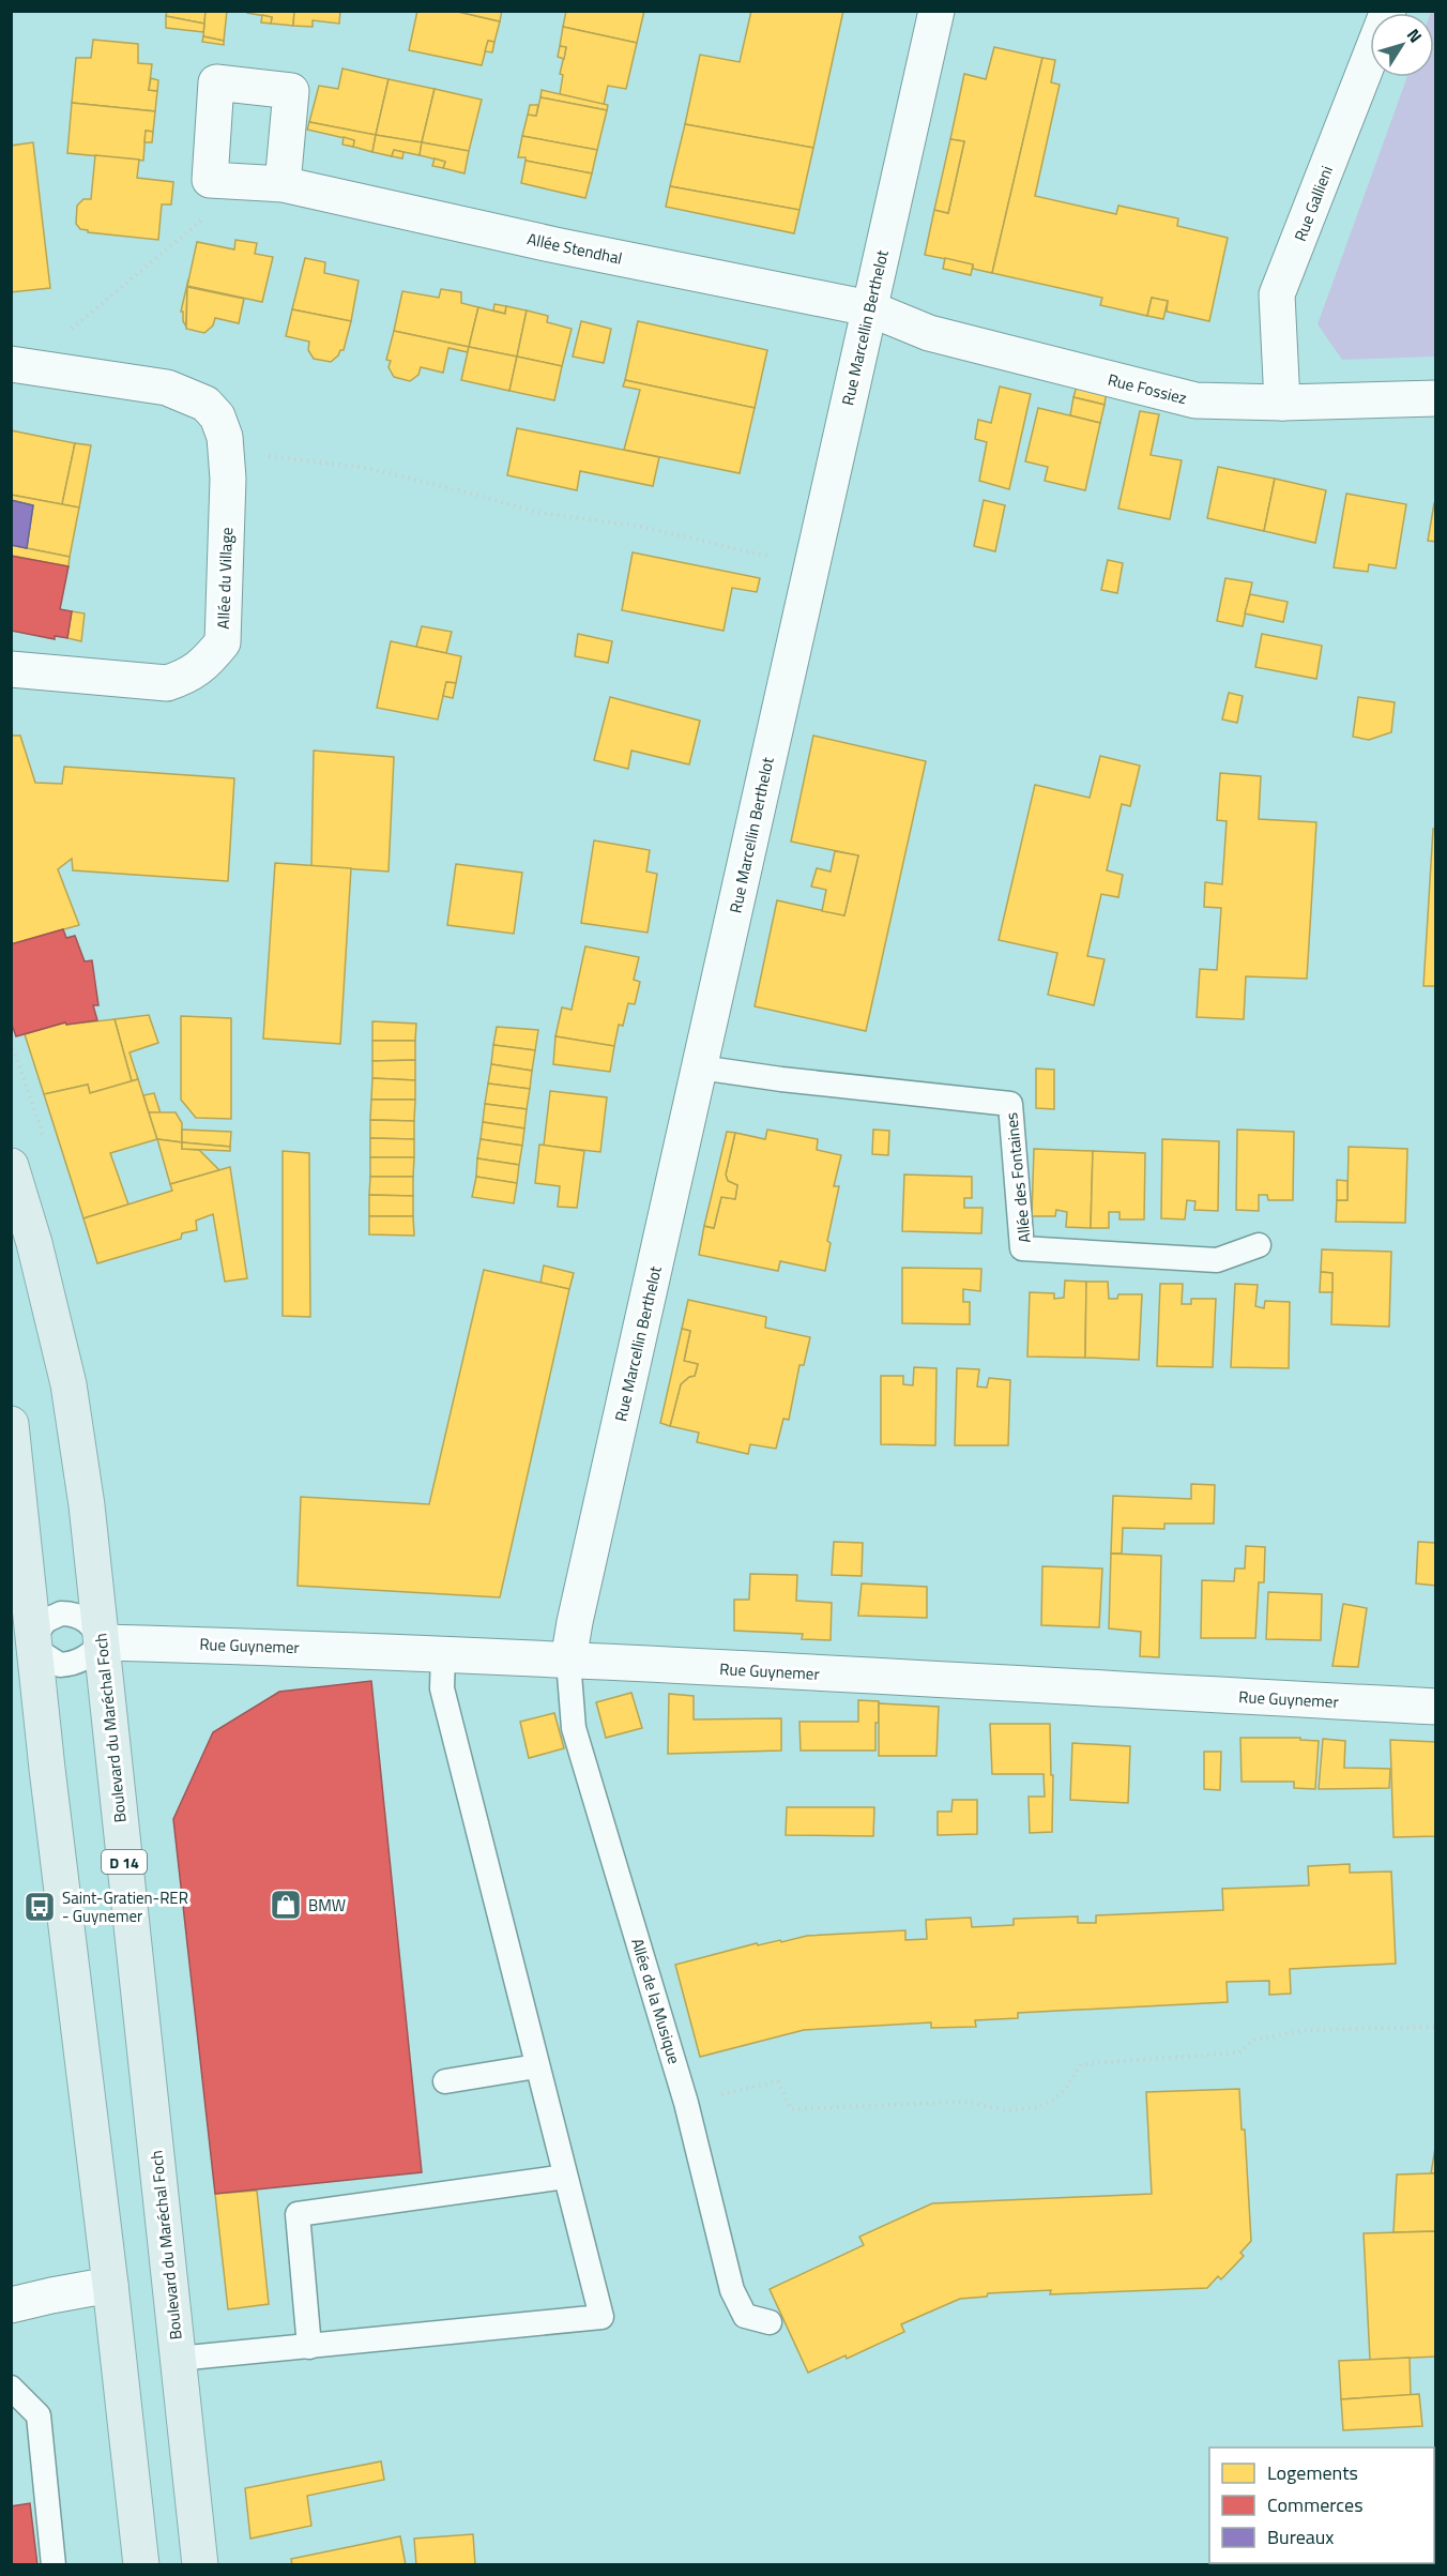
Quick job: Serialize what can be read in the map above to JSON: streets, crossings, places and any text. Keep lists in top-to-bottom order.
{
  "streets": {
    "main road": ["Boulevard du Maréchal Foch", "D 14"],
    "street": [
      "Rue Gallieni",
      "Allée Stendhal",
      "Rue Marcellin Berthelot",
      "Rue Fossiez",
      "Allée du Village",
      "Rue Guynemer"
    ],
    "lane": ["Allée des Fontaines", "Allée de la Musique"]
  },
  "crossings": [
    ["Rue Gallieni", "Rue Fossiez"],
    ["Allée Stendhal", "Rue Marcellin Berthelot"],
    ["Allée Stendhal", "Rue Fossiez"],
    ["Rue Marcellin Berthelot", "Rue Fossiez"],
    ["Rue Marcellin Berthelot", "Allée des Fontaines"],
    ["Rue Marcellin Berthelot", "Rue Guynemer"],
    ["Rue Marcellin Berthelot", "Allée de la Musique"],
    ["Rue Guynemer", "Boulevard du Maréchal Foch"],
    ["Rue Guynemer", "Allée de la Musique"]
  ],
  "places": {
    "shop": ["BMW"],
    "bus stop": ["Saint-Gratien-RER - Guynemer"]
  },
  "legend": ["Logements", "Commerces", "Bureaux"],
  "north": "top right"
}
